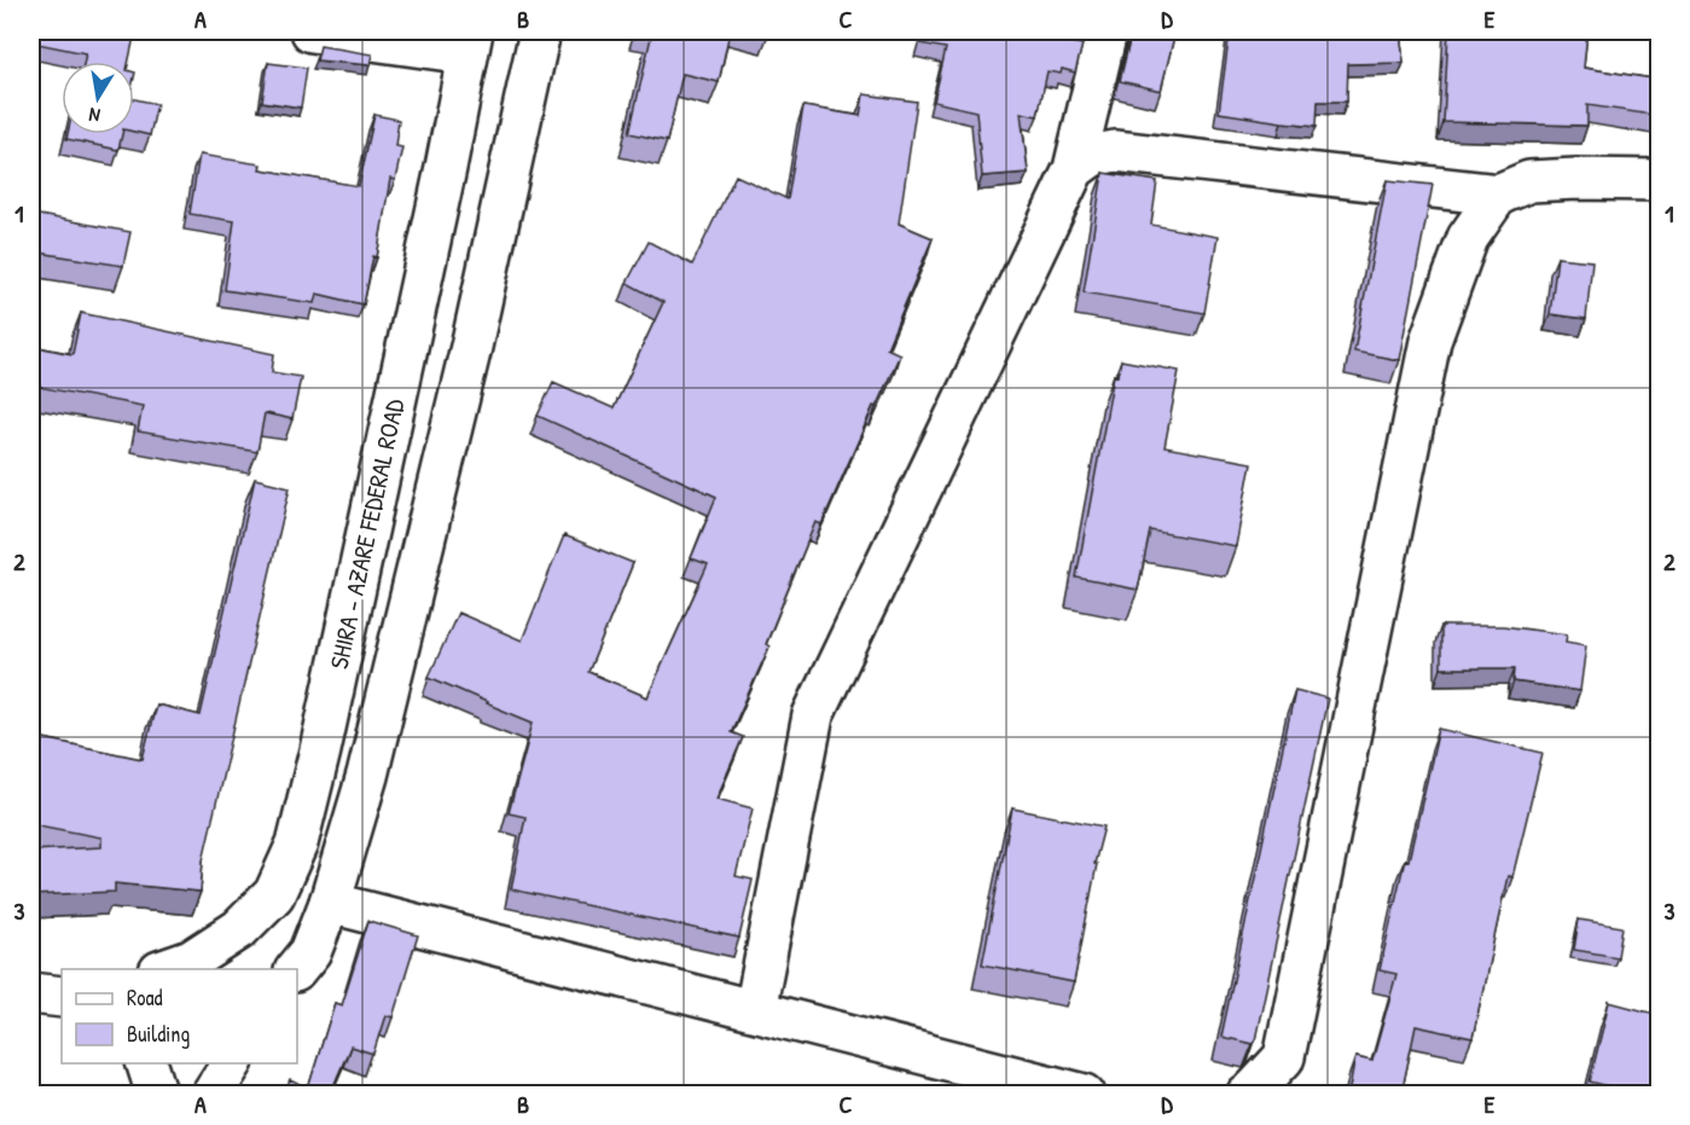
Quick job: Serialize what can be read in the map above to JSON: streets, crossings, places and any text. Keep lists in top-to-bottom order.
{
  "streets": {
    "street": ["SHIRA - AZARE FEDERAL ROAD"]
  },
  "legend": ["Road", "Building"],
  "north": "bottom",
  "grid": {
    "columns": [
      "A",
      "B",
      "C",
      "D",
      "E"
    ],
    "rows": ["1", "2", "3"]
  }
}
